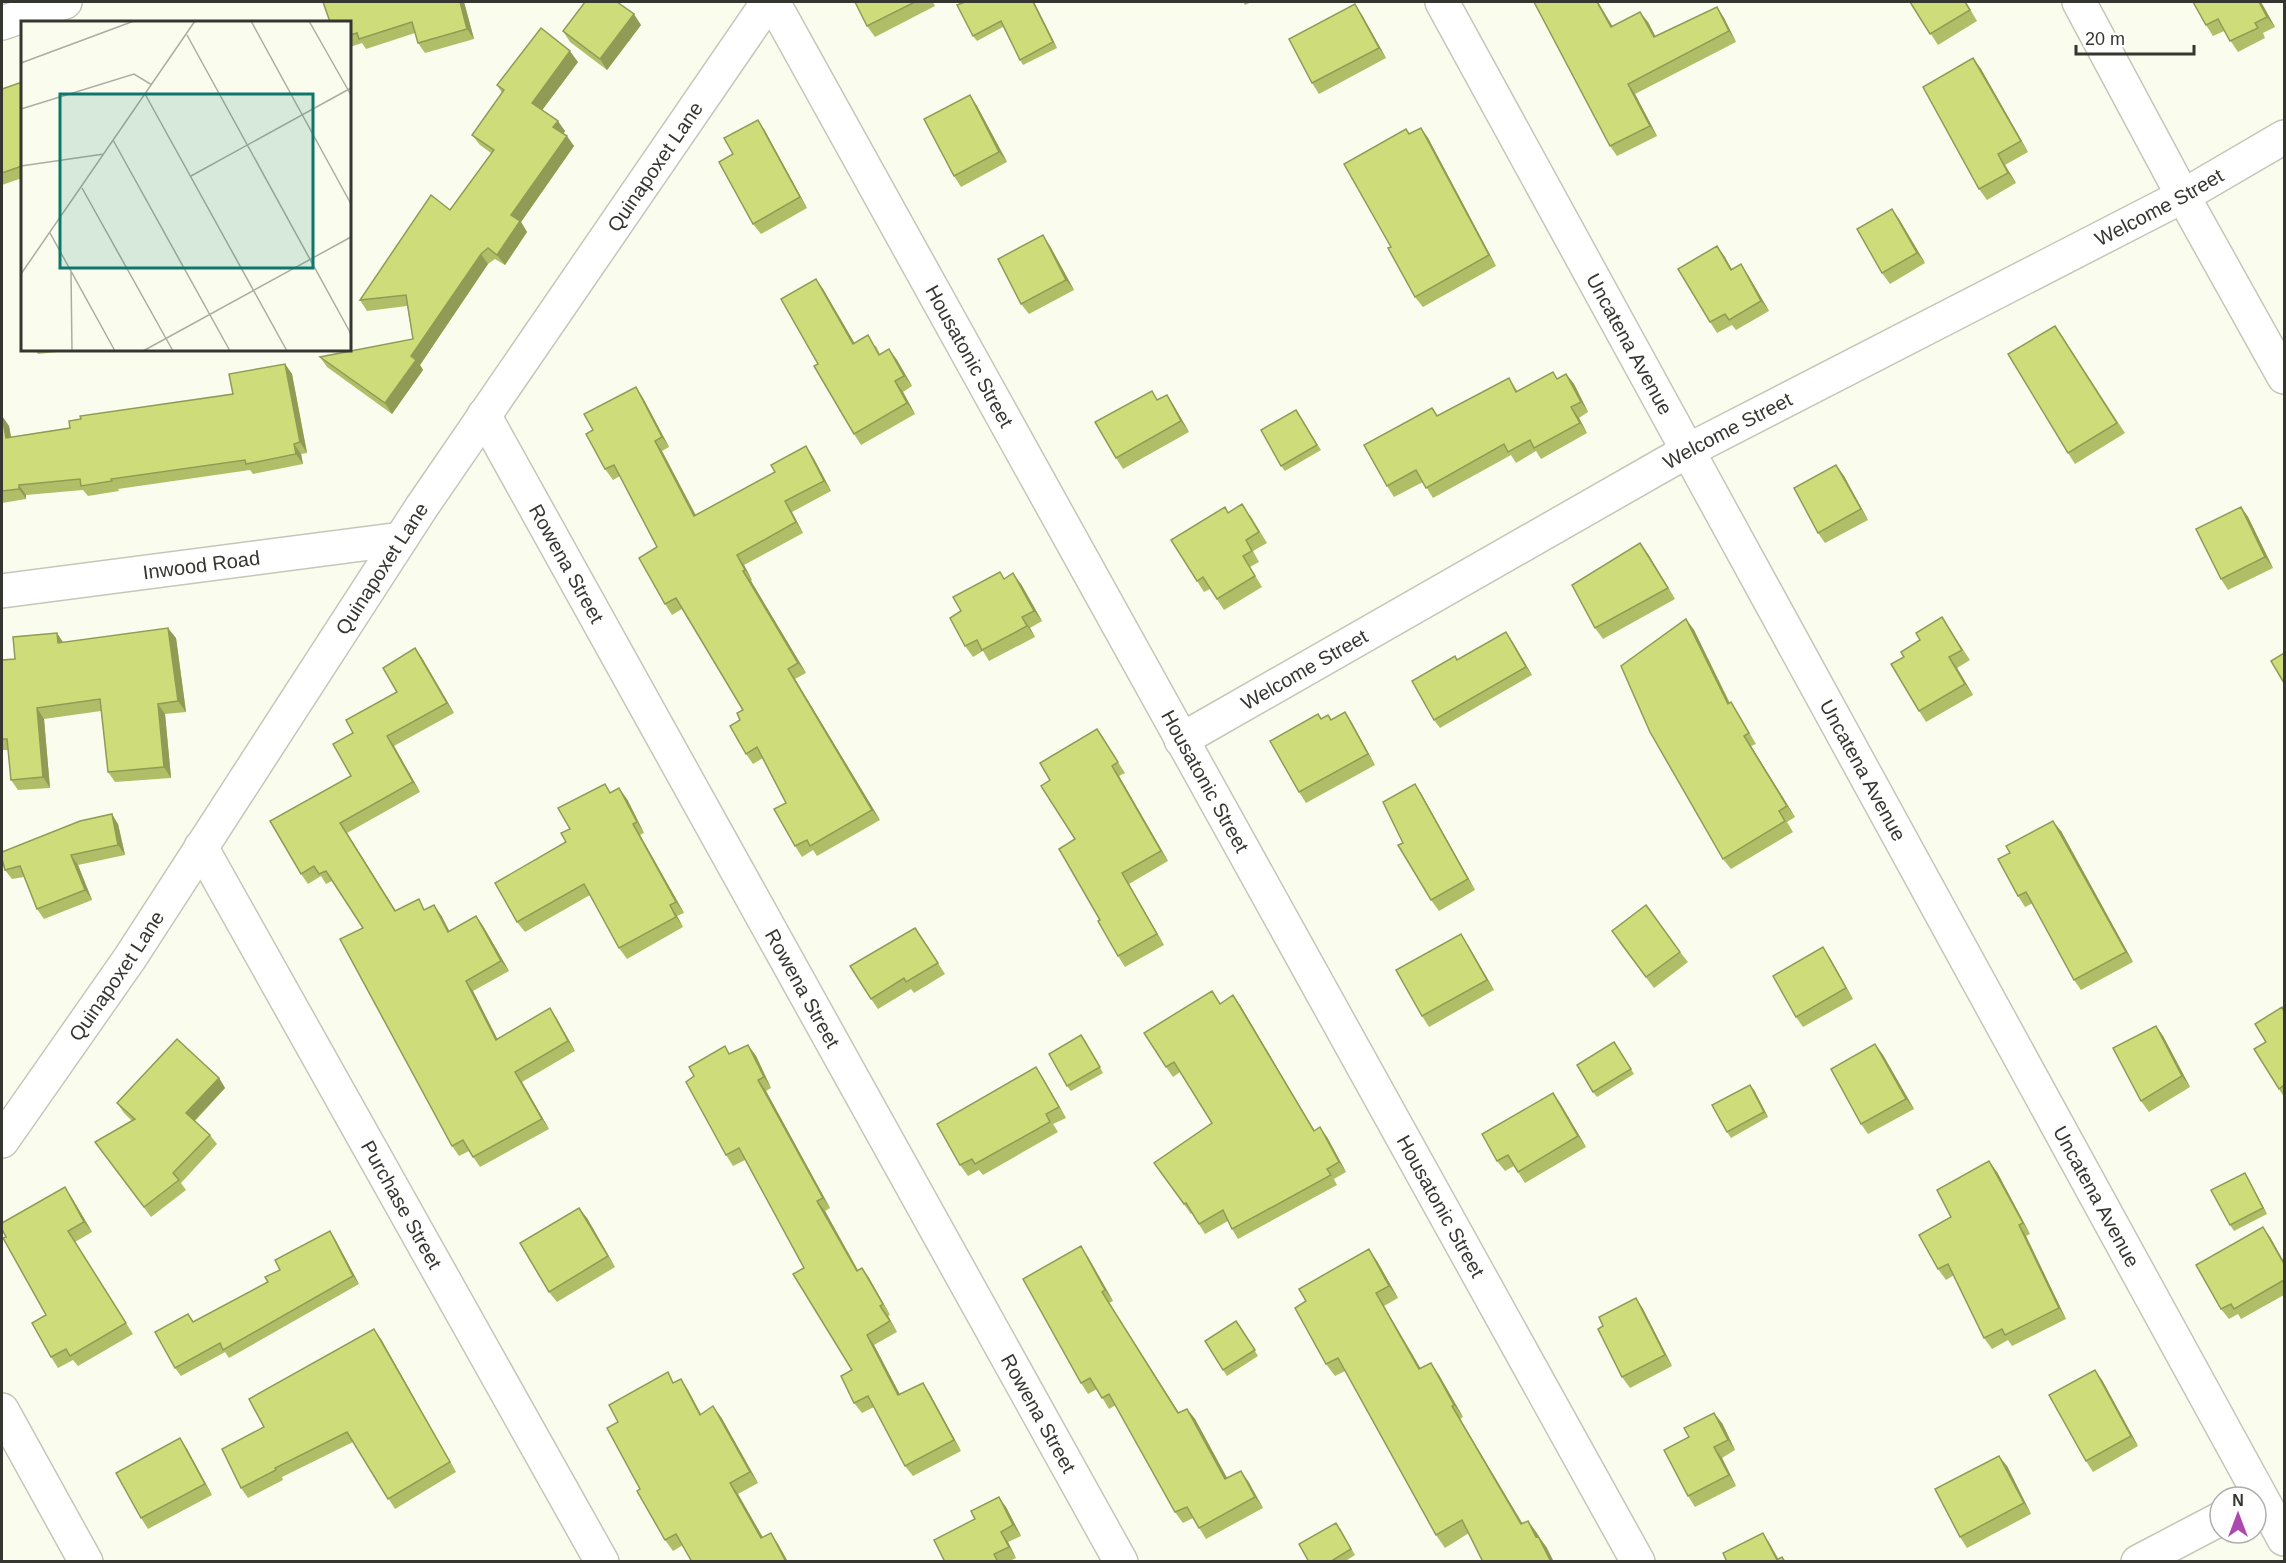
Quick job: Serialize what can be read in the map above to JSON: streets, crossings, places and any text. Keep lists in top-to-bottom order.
{
  "streets": {
    "street": [
      "Quinapoxet Lane",
      "Welcome Street",
      "Uncatena Avenue",
      "Housatonic Street",
      "Rowena Street",
      "Inwood Road",
      "Purchase Street"
    ]
  },
  "crossings": [
    ["Quinapoxet Lane", "Rowena Street"],
    ["Quinapoxet Lane", "Inwood Road"],
    ["Quinapoxet Lane", "Purchase Street"],
    ["Welcome Street", "Uncatena Avenue"],
    ["Welcome Street", "Housatonic Street"]
  ],
  "scale_bar": "20 m",
  "north": "top"
}
